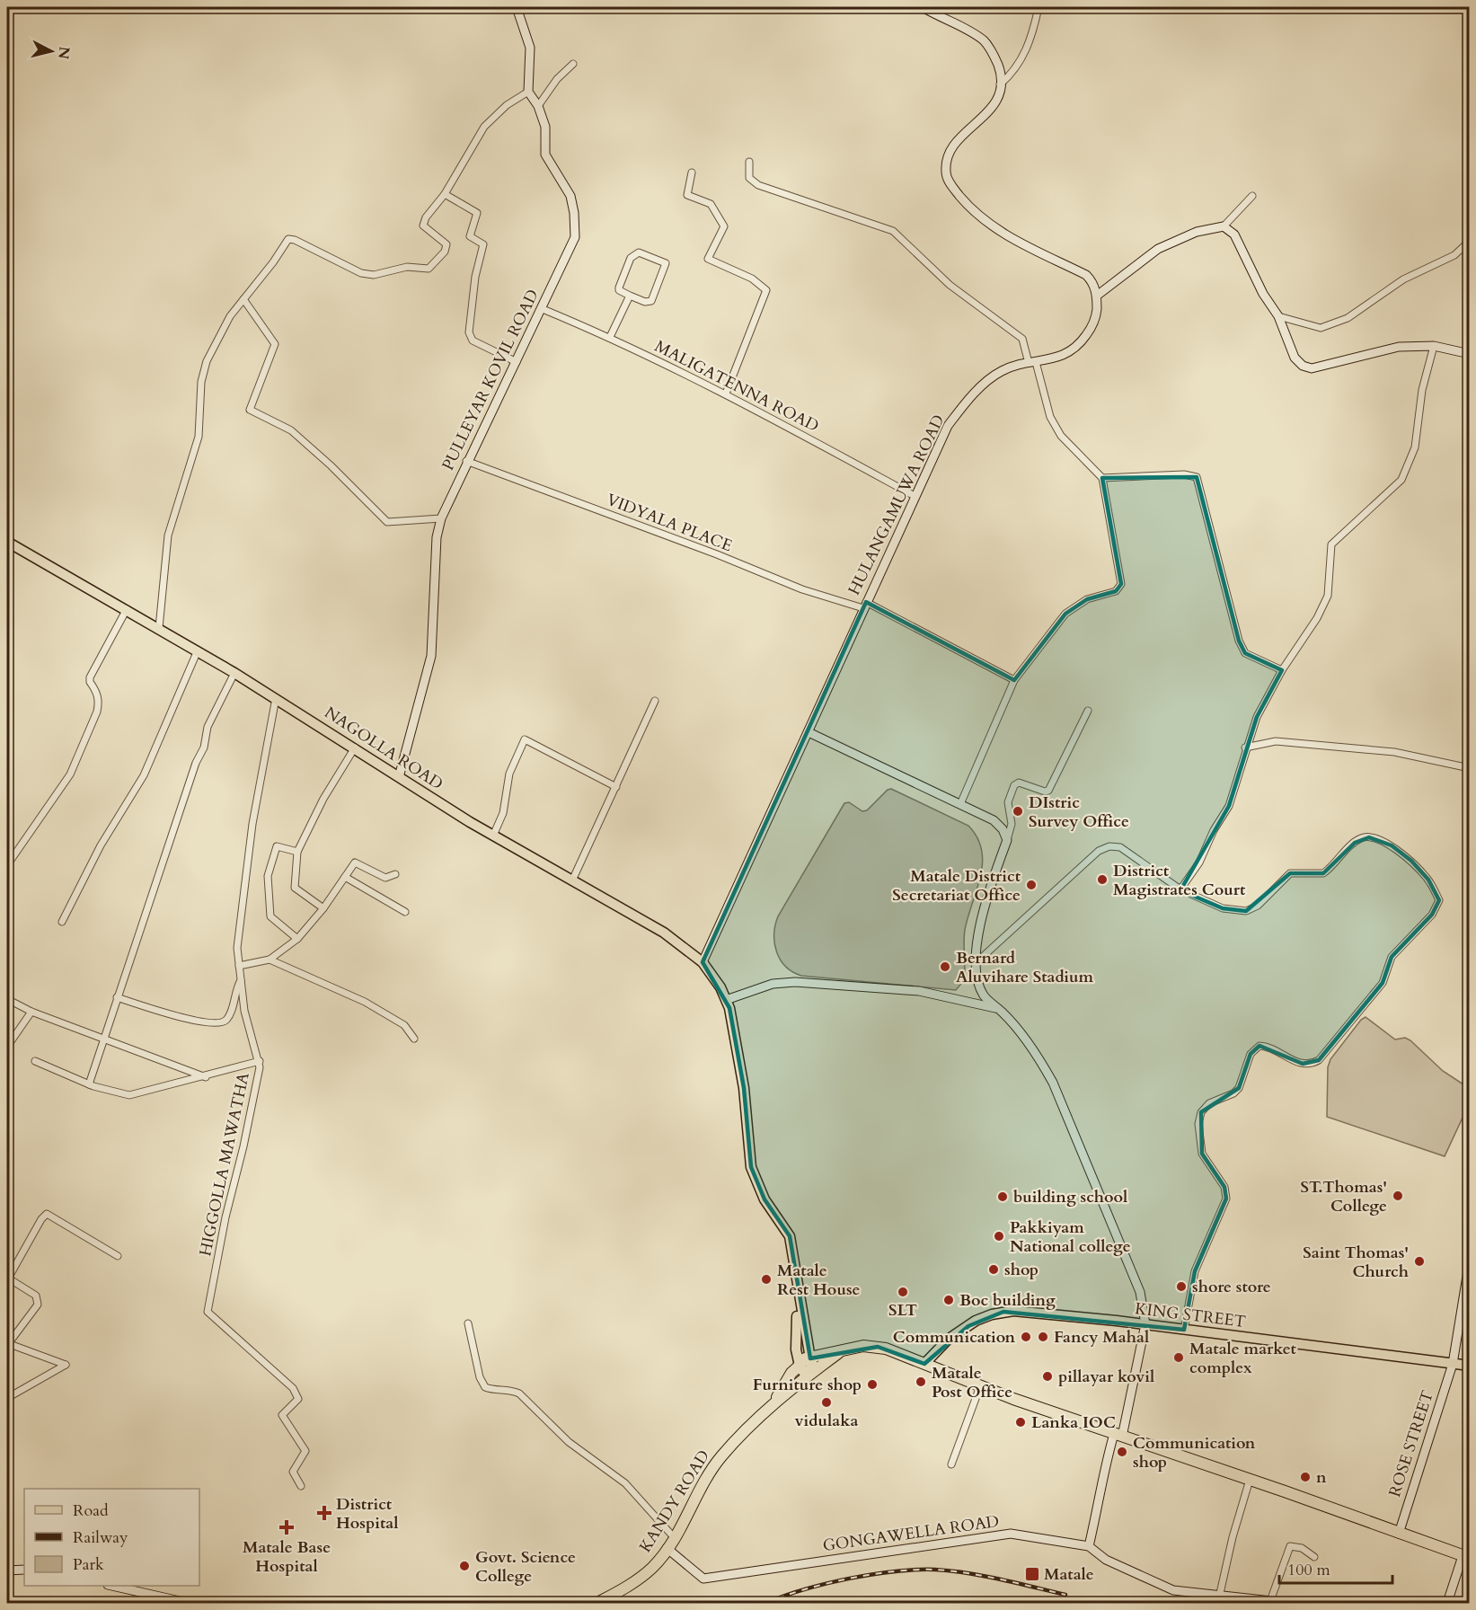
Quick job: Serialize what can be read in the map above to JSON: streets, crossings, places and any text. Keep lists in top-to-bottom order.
{
  "streets": {
    "highway": ["KANDY ROAD"],
    "main road": ["NAGOLLA ROAD", "KING STREET"],
    "street": [
      "PULLEYAR KOVIL ROAD",
      "MALIGATENNA ROAD",
      "HULANGAMUWA ROAD",
      "VIDYALA PLACE",
      "HIGGOLLA MAWATHA",
      "ROSE STREET",
      "GONGAWELLA ROAD"
    ]
  },
  "crossings": [
    ["PULLEYAR KOVIL ROAD", "MALIGATENNA ROAD"],
    ["PULLEYAR KOVIL ROAD", "VIDYALA PLACE"],
    ["PULLEYAR KOVIL ROAD", "NAGOLLA ROAD"],
    ["MALIGATENNA ROAD", "HULANGAMUWA ROAD"],
    ["HULANGAMUWA ROAD", "VIDYALA PLACE"],
    ["HULANGAMUWA ROAD", "NAGOLLA ROAD"],
    ["NAGOLLA ROAD", "HIGGOLLA MAWATHA"],
    ["KING STREET", "ROSE STREET"],
    ["KING STREET", "KANDY ROAD"],
    ["ROSE STREET", "KANDY ROAD"],
    ["KANDY ROAD", "GONGAWELLA ROAD"]
  ],
  "places": {
    "other": [
      "DIstric Survey Office",
      "District Magistrates Court",
      "Matale District Secretariat Office",
      "Bernard Aluvihare Stadium",
      "ST.Thomas' College",
      "building school",
      "Pakkiyam National college",
      "Saint Thomas' Church",
      "shop",
      "Matale Rest House",
      "shore store",
      "SLT",
      "Boc building",
      "Communication",
      "Fancy Mahal",
      "Matale market complex",
      "pillayar kovil",
      "Matale Post Office",
      "Furniture shop",
      "vidulaka",
      "Lanka IOC",
      "Communication shop",
      "n",
      "Govt. Science College"
    ],
    "health": ["District Hospital", "Matale Base Hospital"],
    "transit": ["Matale"]
  },
  "legend": ["Road", "Railway", "Park"],
  "scale_bar": "100 m",
  "north": "right"
}
